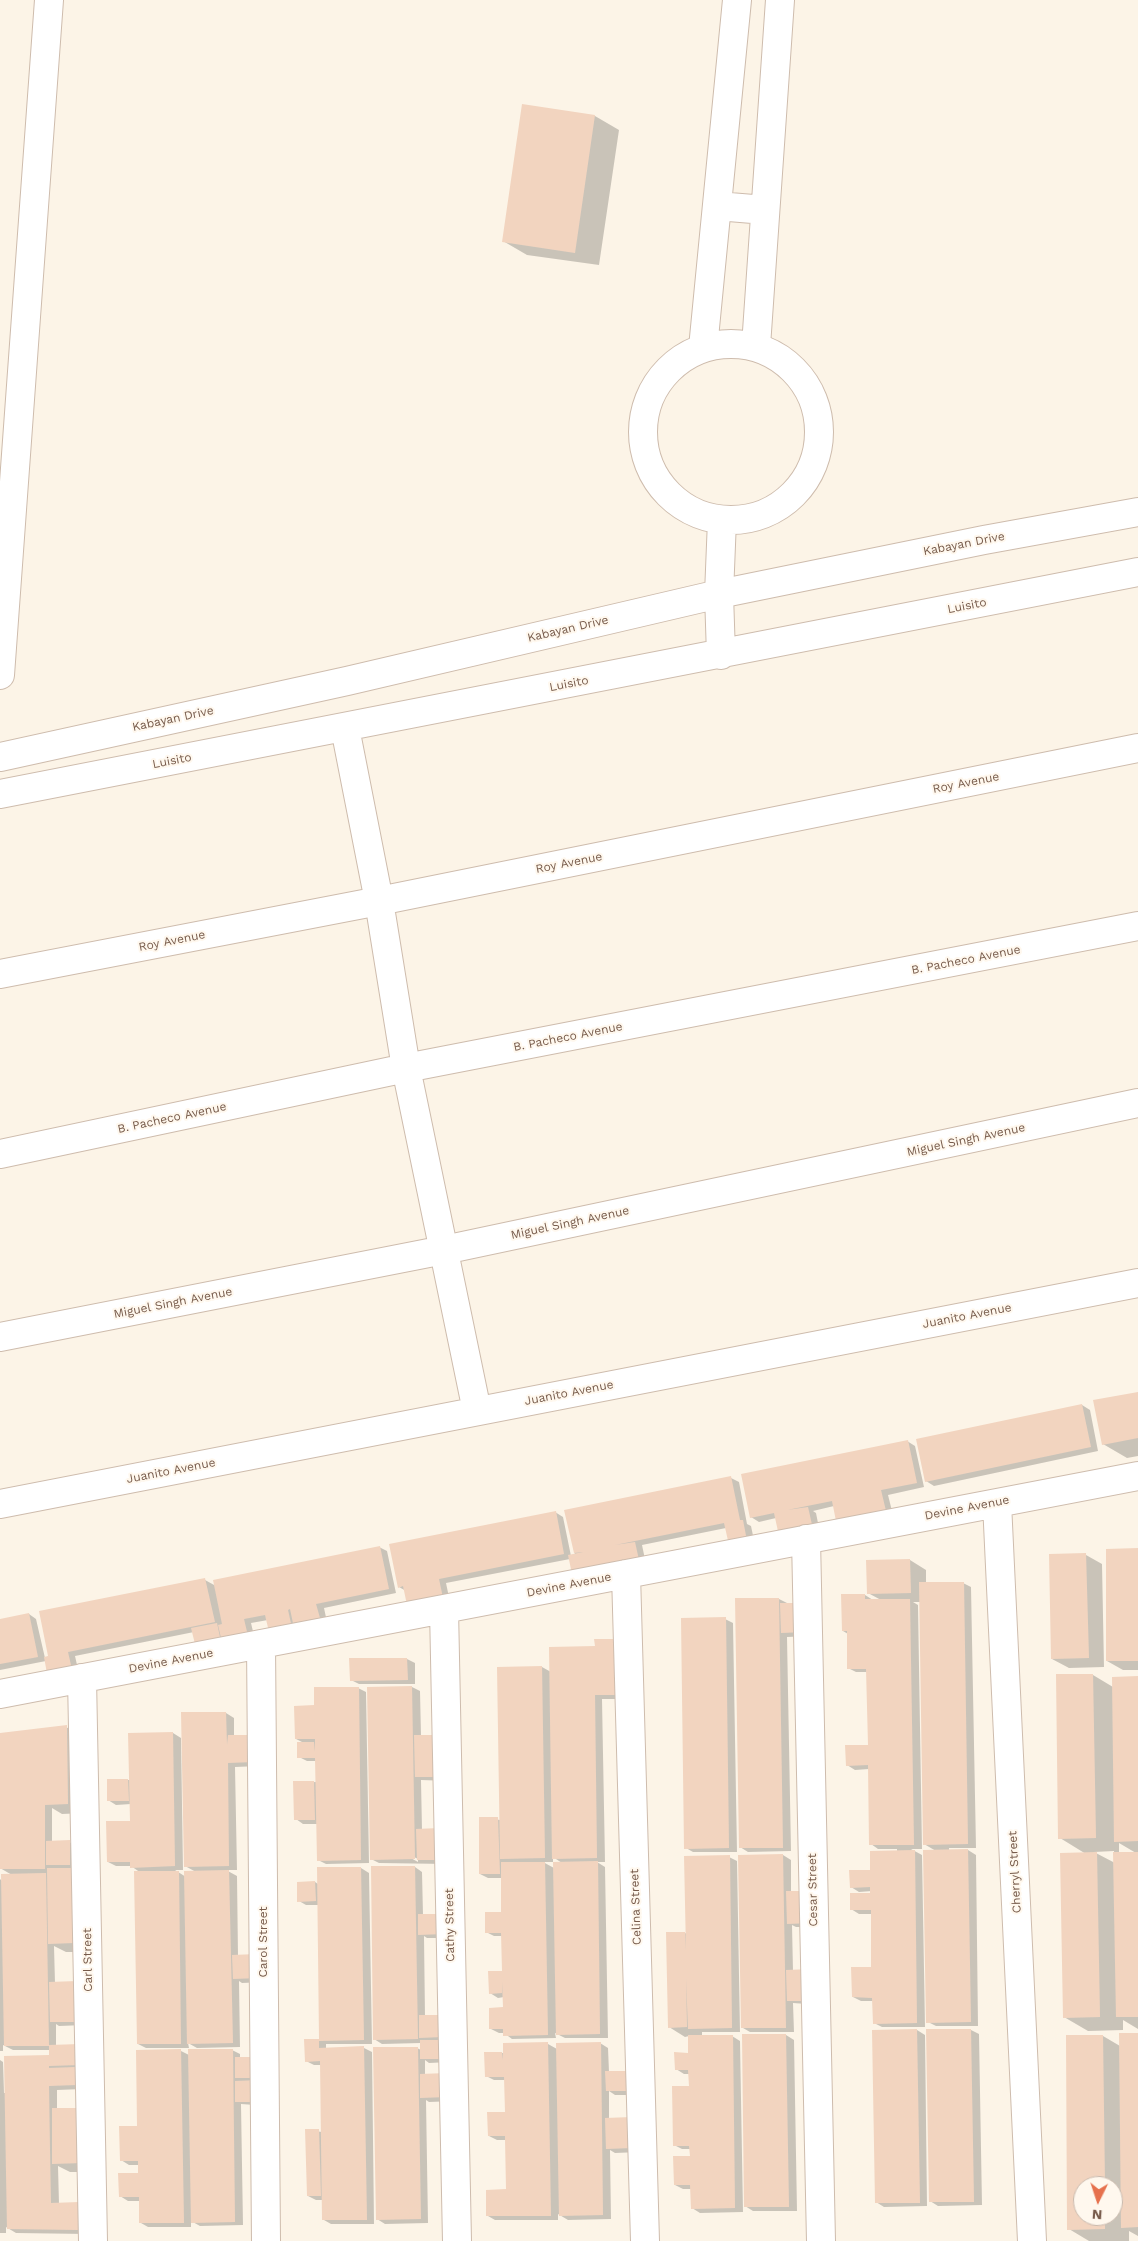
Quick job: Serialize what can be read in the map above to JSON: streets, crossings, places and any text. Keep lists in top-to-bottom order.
{
  "streets": {
    "street": [
      "Kabayan Drive",
      "Luisito",
      "Roy Avenue",
      "B. Pacheco Avenue",
      "Miguel Singh Avenue",
      "Juanito Avenue",
      "Devine Avenue",
      "Cherryl Street",
      "Cesar Street",
      "Celina Street",
      "Cathy Street",
      "Carol Street",
      "Carl Street"
    ]
  },
  "crossings": [
    ["Devine Avenue", "Cherryl Street"],
    ["Devine Avenue", "Cesar Street"],
    ["Devine Avenue", "Celina Street"],
    ["Devine Avenue", "Cathy Street"],
    ["Devine Avenue", "Carol Street"],
    ["Devine Avenue", "Carl Street"]
  ],
  "north": "bottom"
}
